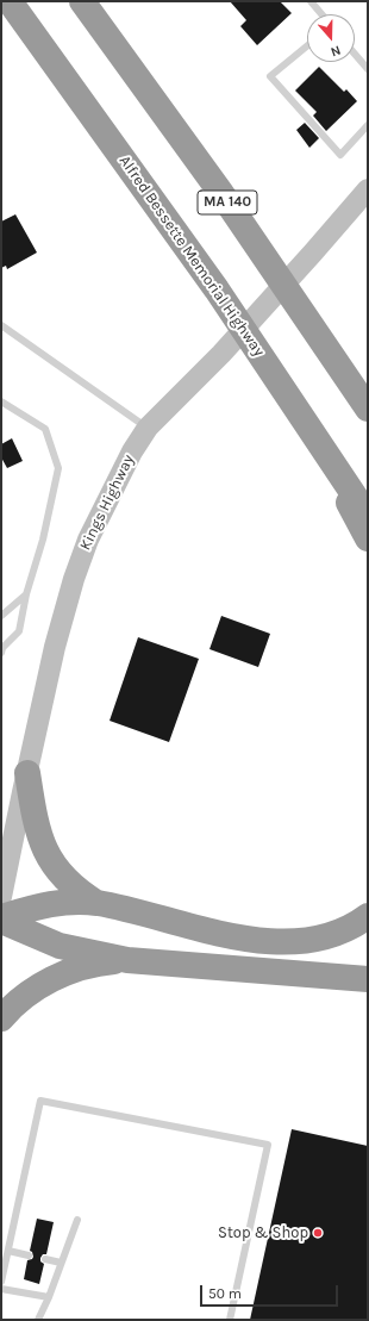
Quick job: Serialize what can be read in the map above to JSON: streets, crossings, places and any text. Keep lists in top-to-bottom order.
{
  "streets": {
    "highway": ["MA 140", "Alfred Bessette Memorial Highway"],
    "main road": ["Kings Highway"]
  },
  "places": ["Stop & Shop"],
  "scale_bar": "50 m",
  "north": "bottom"
}
